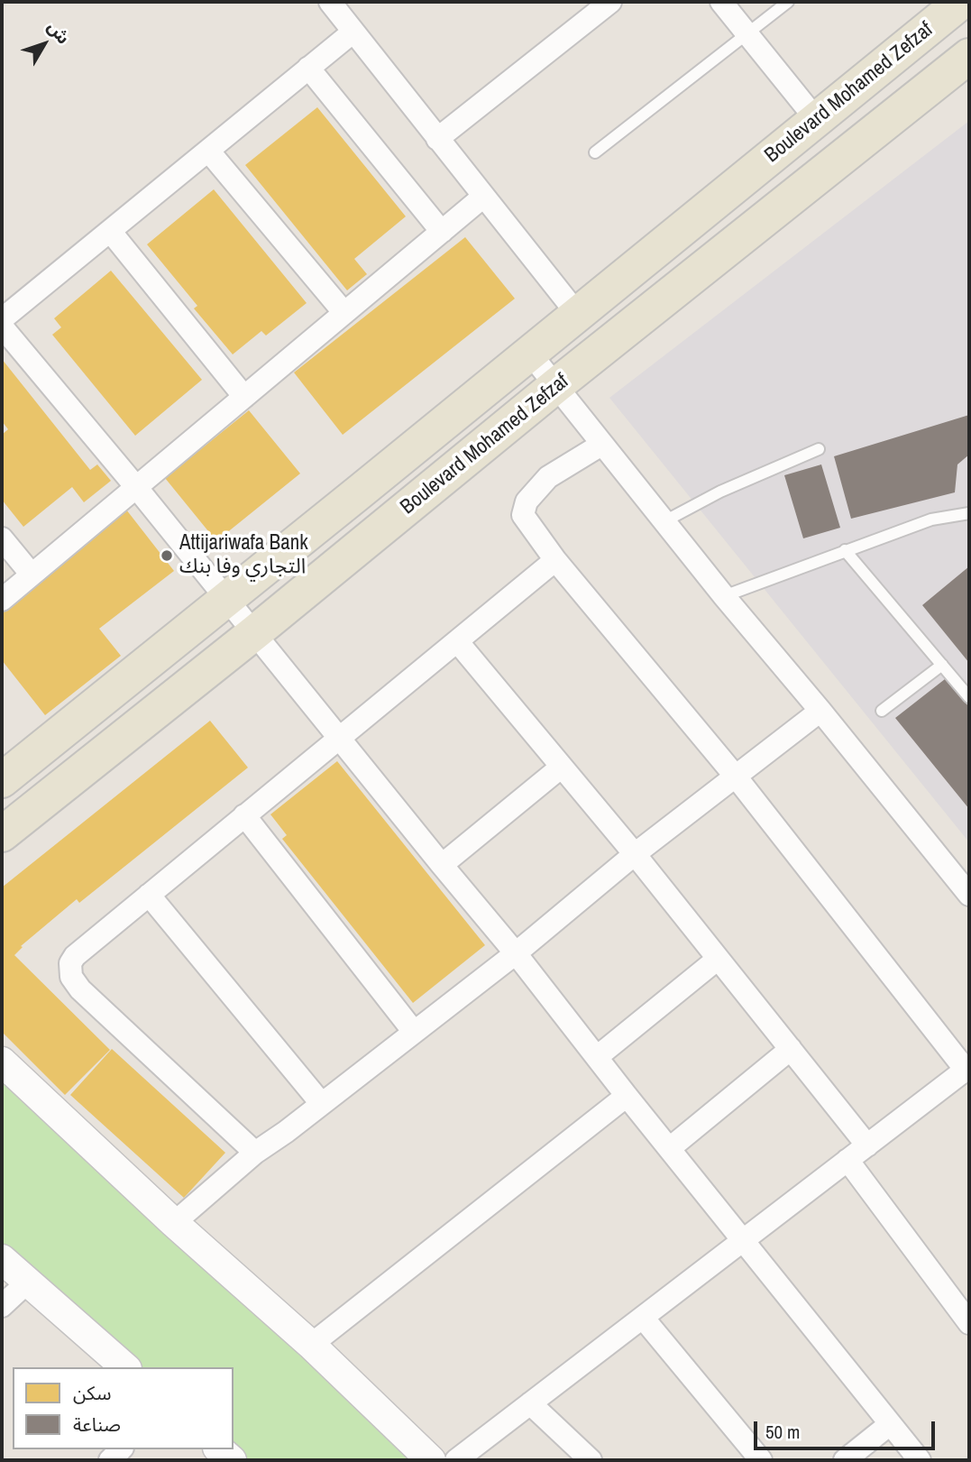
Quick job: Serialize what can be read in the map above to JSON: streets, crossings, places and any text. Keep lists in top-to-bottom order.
{
  "streets": {
    "main road": ["Boulevard Mohamed Zefzaf"]
  },
  "places": ["Attijariwafa Bank التجاري وفا بنك"],
  "legend": ["سكن", "صناعة"],
  "scale_bar": "50 m",
  "north": "top right"
}
